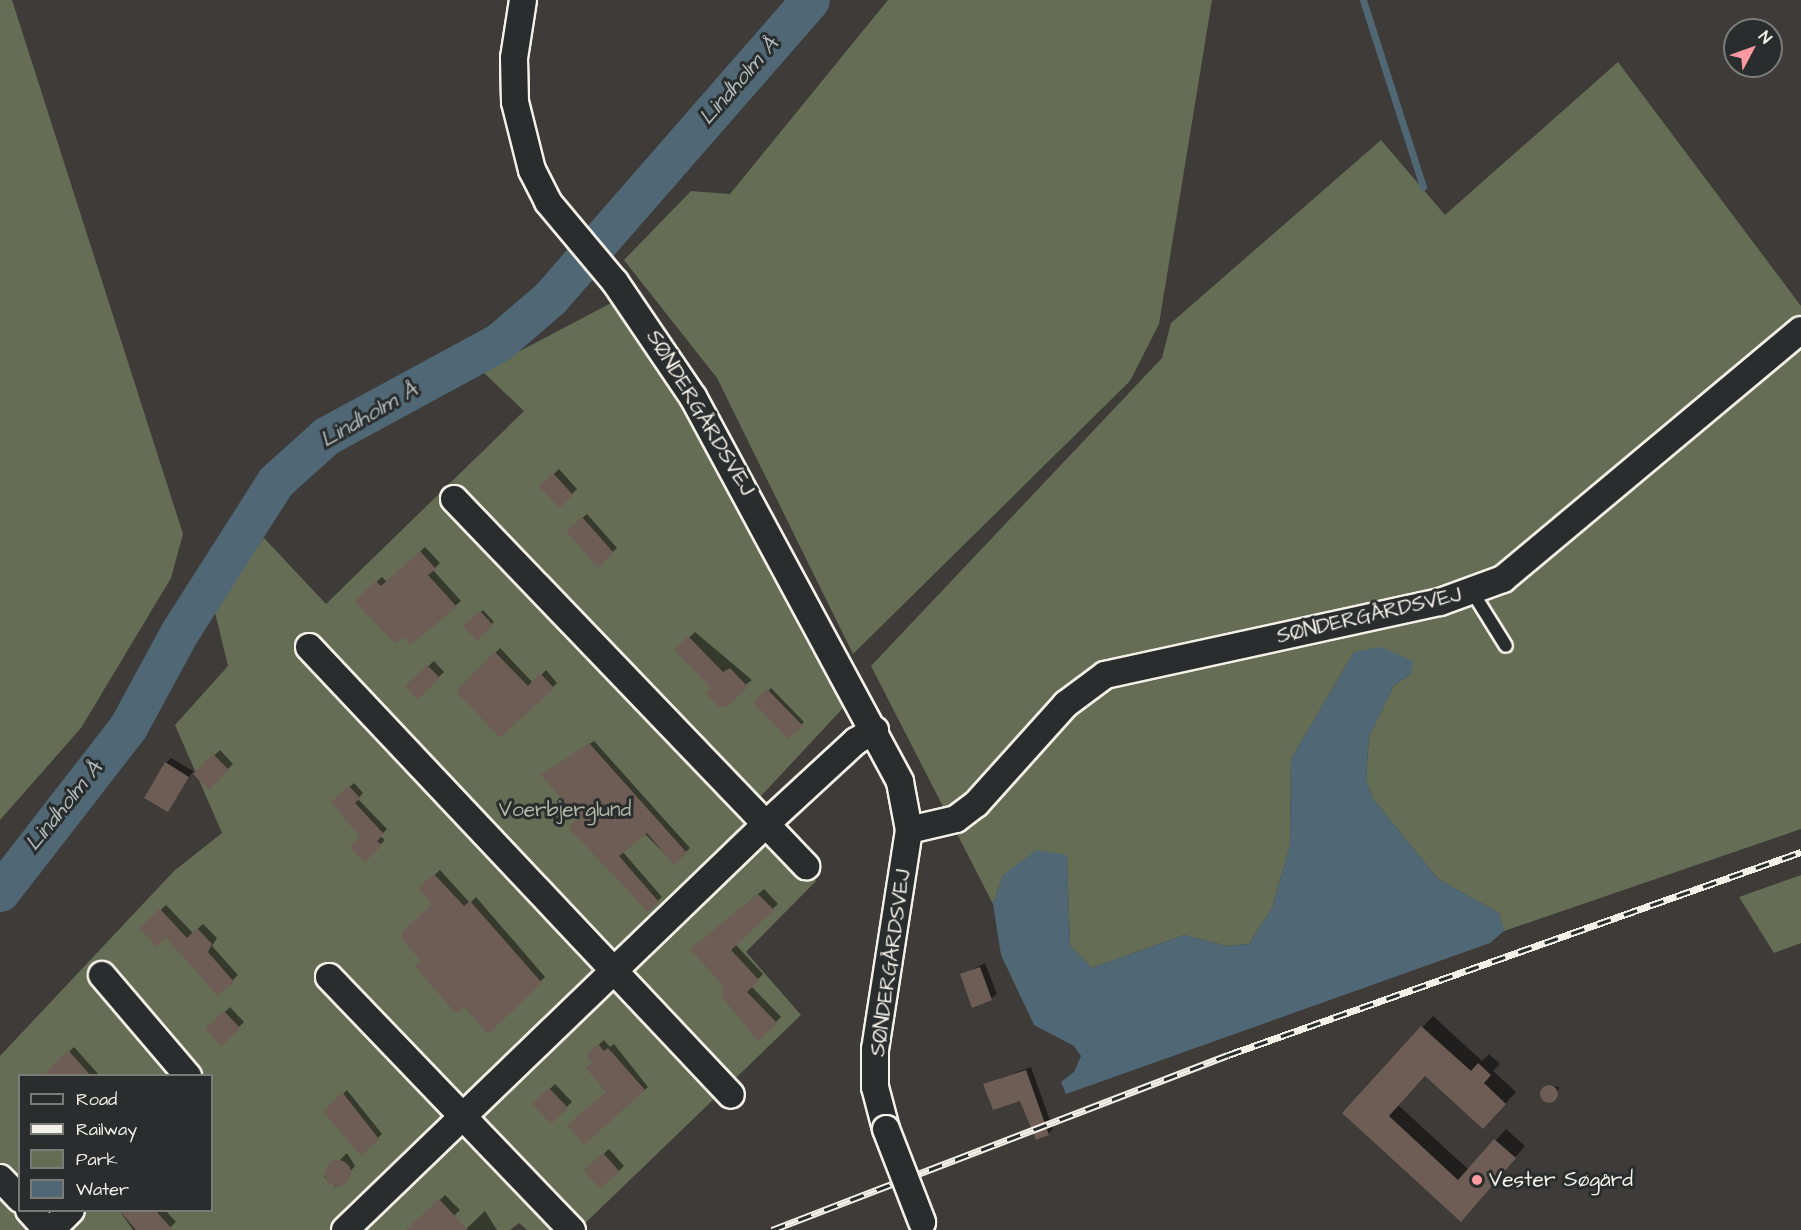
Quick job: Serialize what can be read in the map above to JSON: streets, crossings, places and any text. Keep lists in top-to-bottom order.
{
  "streets": {
    "street": ["SØNDERGÅRDSVEJ"]
  },
  "water": ["Lindholm Å"],
  "parks": ["Voerbjerglund"],
  "places": ["Vester Søgård"],
  "legend": [
    "Road",
    "Railway",
    "Park",
    "Water"
  ],
  "north": "top right"
}
